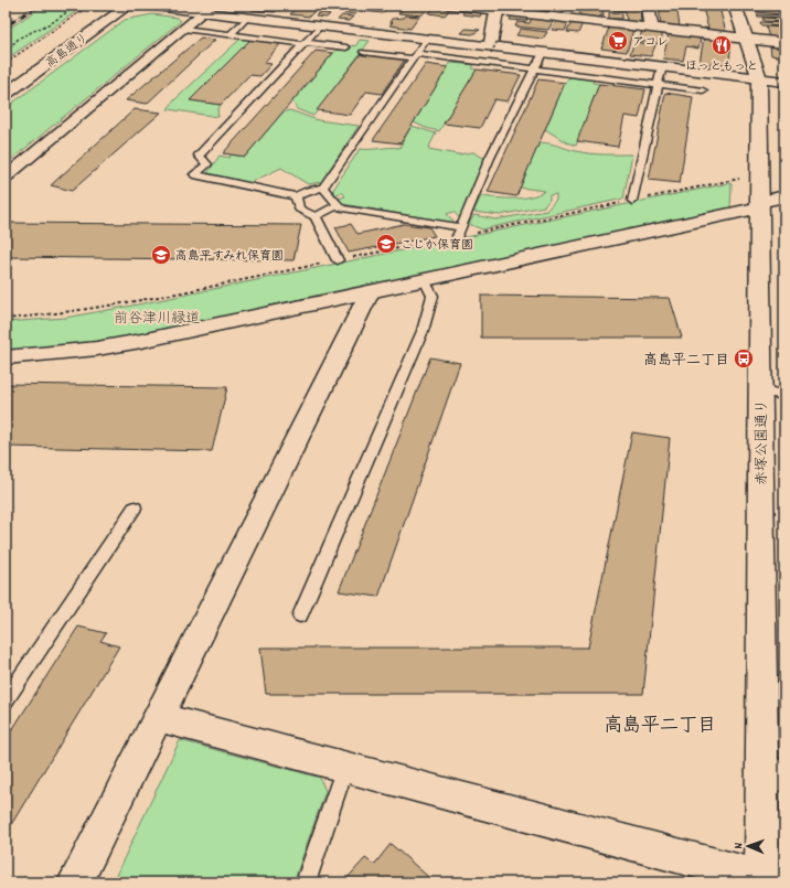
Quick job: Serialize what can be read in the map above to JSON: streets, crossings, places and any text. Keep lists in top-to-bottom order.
{
  "streets": {
    "street": ["高島通り", "赤塚公園通り"]
  },
  "districts": ["高島平二丁目"],
  "parks": ["前谷津川緑道"],
  "places": {
    "supermarket": ["アコレ"],
    "restaurant": ["ほっともっと"],
    "school or university": ["こじか保育園", "高島平すみれ保育園"],
    "bus stop": ["高島平二丁目"]
  },
  "north": "left"
}
